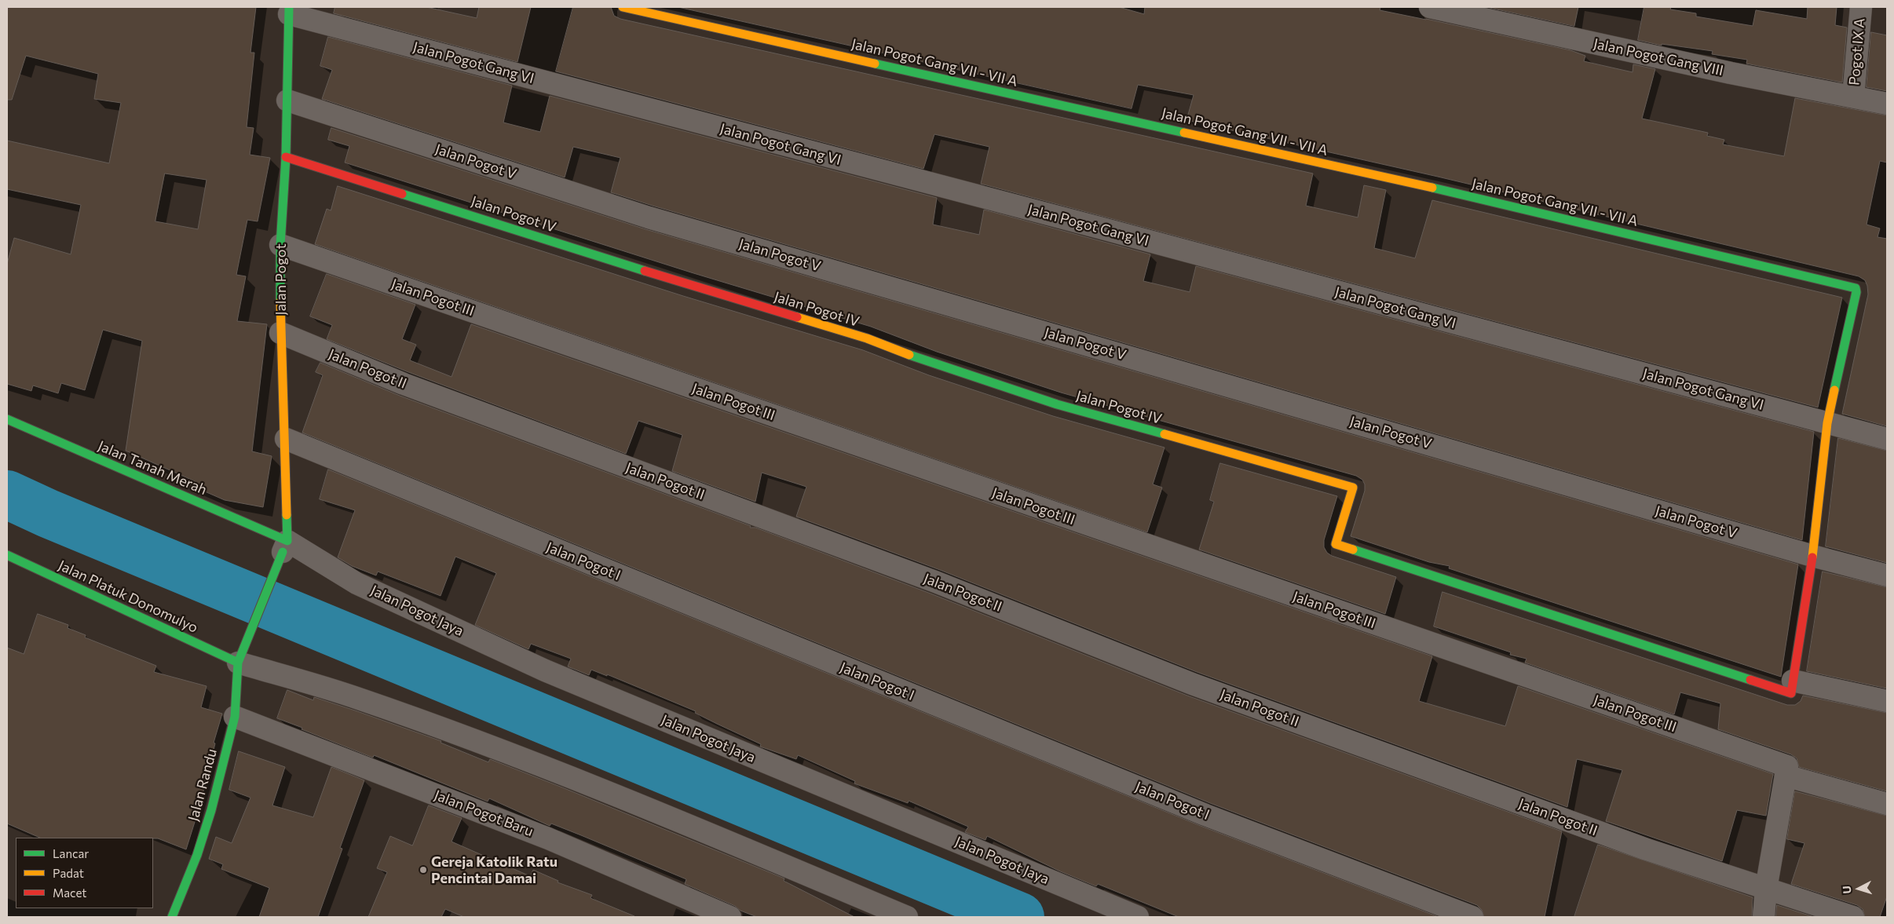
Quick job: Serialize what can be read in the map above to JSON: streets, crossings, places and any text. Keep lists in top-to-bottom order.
{
  "streets": {
    "street": [
      "Pogot IX A",
      "Jalan Pogot Gang VIII",
      "Jalan Pogot Gang VI",
      "Jalan Pogot Gang VII - VII A",
      "Jalan Pogot V",
      "Jalan Pogot IV",
      "Jalan Pogot",
      "Jalan Pogot III",
      "Jalan Pogot II",
      "Jalan Tanah Merah",
      "Jalan Pogot I",
      "Jalan Platuk Donomulyo",
      "Jalan Pogot Jaya",
      "Jalan Randu",
      "Jalan Pogot Baru"
    ]
  },
  "crossings": [
    ["Pogot IX A", "Jalan Pogot Gang VIII"],
    ["Jalan Pogot Gang VI", "Jalan Pogot Gang VII - VII A"],
    ["Jalan Pogot Gang VI", "Jalan Pogot"],
    ["Jalan Pogot V", "Jalan Pogot"],
    ["Jalan Pogot IV", "Jalan Pogot"],
    ["Jalan Pogot", "Jalan Pogot III"],
    ["Jalan Pogot", "Jalan Pogot II"],
    ["Jalan Pogot", "Jalan Tanah Merah"],
    ["Jalan Pogot", "Jalan Pogot I"],
    ["Jalan Pogot", "Jalan Pogot Jaya"],
    ["Jalan Pogot", "Jalan Randu"],
    ["Jalan Tanah Merah", "Jalan Pogot Jaya"],
    ["Jalan Tanah Merah", "Jalan Randu"],
    ["Jalan Platuk Donomulyo", "Jalan Randu"],
    ["Jalan Pogot Jaya", "Jalan Randu"],
    ["Jalan Randu", "Jalan Pogot Baru"]
  ],
  "places": ["Gereja Katolik Ratu Pencintai Damai"],
  "legend": ["Lancar", "Padat", "Macet"],
  "north": "left"
}
